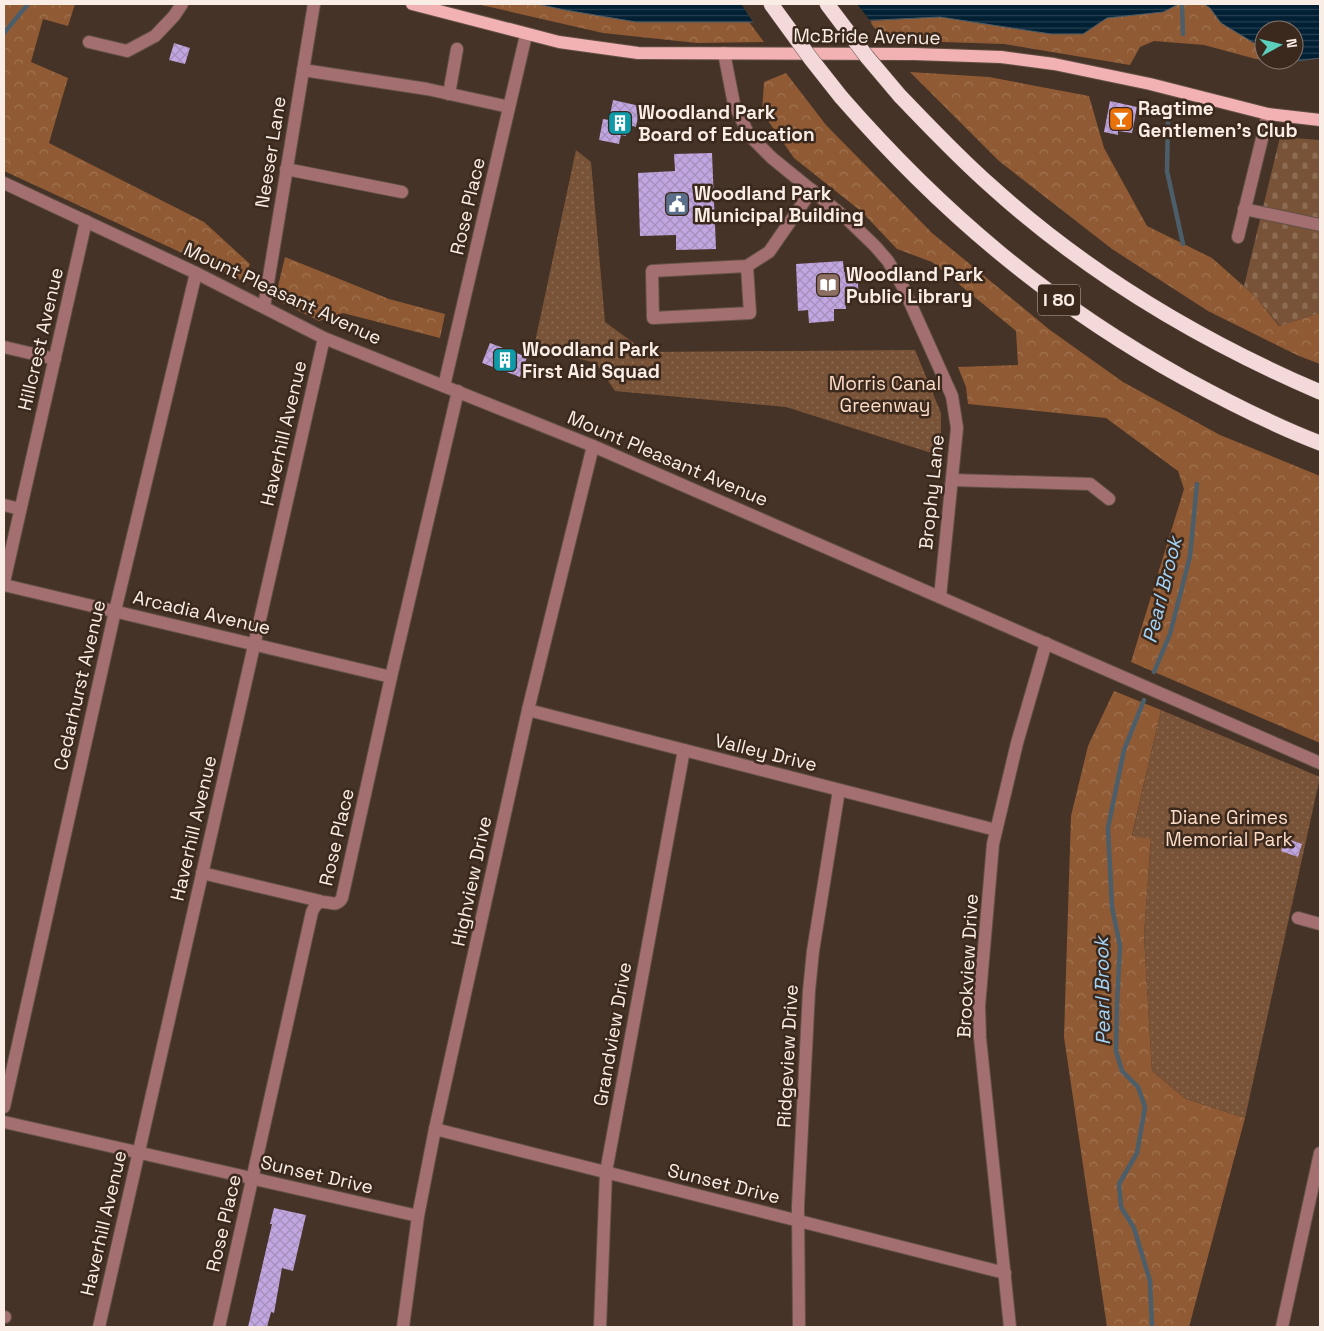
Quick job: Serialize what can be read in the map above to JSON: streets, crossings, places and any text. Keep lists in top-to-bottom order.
{
  "streets": {
    "highway": ["I 80"],
    "main road": ["McBride Avenue"],
    "street": [
      "Neeser Lane",
      "Rose Place",
      "Mount Pleasant Avenue",
      "Hillcrest Avenue",
      "Haverhill Avenue",
      "Brophy Lane",
      "Arcadia Avenue",
      "Cedarhurst Avenue",
      "Valley Drive",
      "Highview Drive",
      "Brookview Drive",
      "Grandview Drive",
      "Ridgeview Drive",
      "Sunset Drive"
    ]
  },
  "crossings": [
    ["McBride Avenue", "Rose Place"],
    ["McBride Avenue", "Brophy Lane"],
    ["Neeser Lane", "Mount Pleasant Avenue"],
    ["Rose Place", "Mount Pleasant Avenue"],
    ["Rose Place", "Arcadia Avenue"],
    ["Rose Place", "Sunset Drive"],
    ["Mount Pleasant Avenue", "Hillcrest Avenue"],
    ["Mount Pleasant Avenue", "Haverhill Avenue"],
    ["Mount Pleasant Avenue", "Brophy Lane"],
    ["Mount Pleasant Avenue", "Cedarhurst Avenue"],
    ["Mount Pleasant Avenue", "Highview Drive"],
    ["Mount Pleasant Avenue", "Brookview Drive"],
    ["Hillcrest Avenue", "Arcadia Avenue"],
    ["Haverhill Avenue", "Arcadia Avenue"],
    ["Haverhill Avenue", "Sunset Drive"],
    ["Arcadia Avenue", "Cedarhurst Avenue"],
    ["Valley Drive", "Highview Drive"],
    ["Valley Drive", "Brookview Drive"],
    ["Valley Drive", "Grandview Drive"],
    ["Valley Drive", "Ridgeview Drive"],
    ["Highview Drive", "Sunset Drive"],
    ["Brookview Drive", "Sunset Drive"],
    ["Grandview Drive", "Sunset Drive"],
    ["Ridgeview Drive", "Sunset Drive"]
  ],
  "water": ["Pearl Brook"],
  "parks": ["Morris Canal Greenway", "Diane Grimes Memorial Park"],
  "places": {
    "bar": ["Ragtime Gentlemen's Club"],
    "building": ["Woodland Park Board of Education", "Woodland Park First Aid Squad"],
    "public building": ["Woodland Park Municipal Building"],
    "library": ["Woodland Park Public Library"]
  },
  "north": "right"
}
